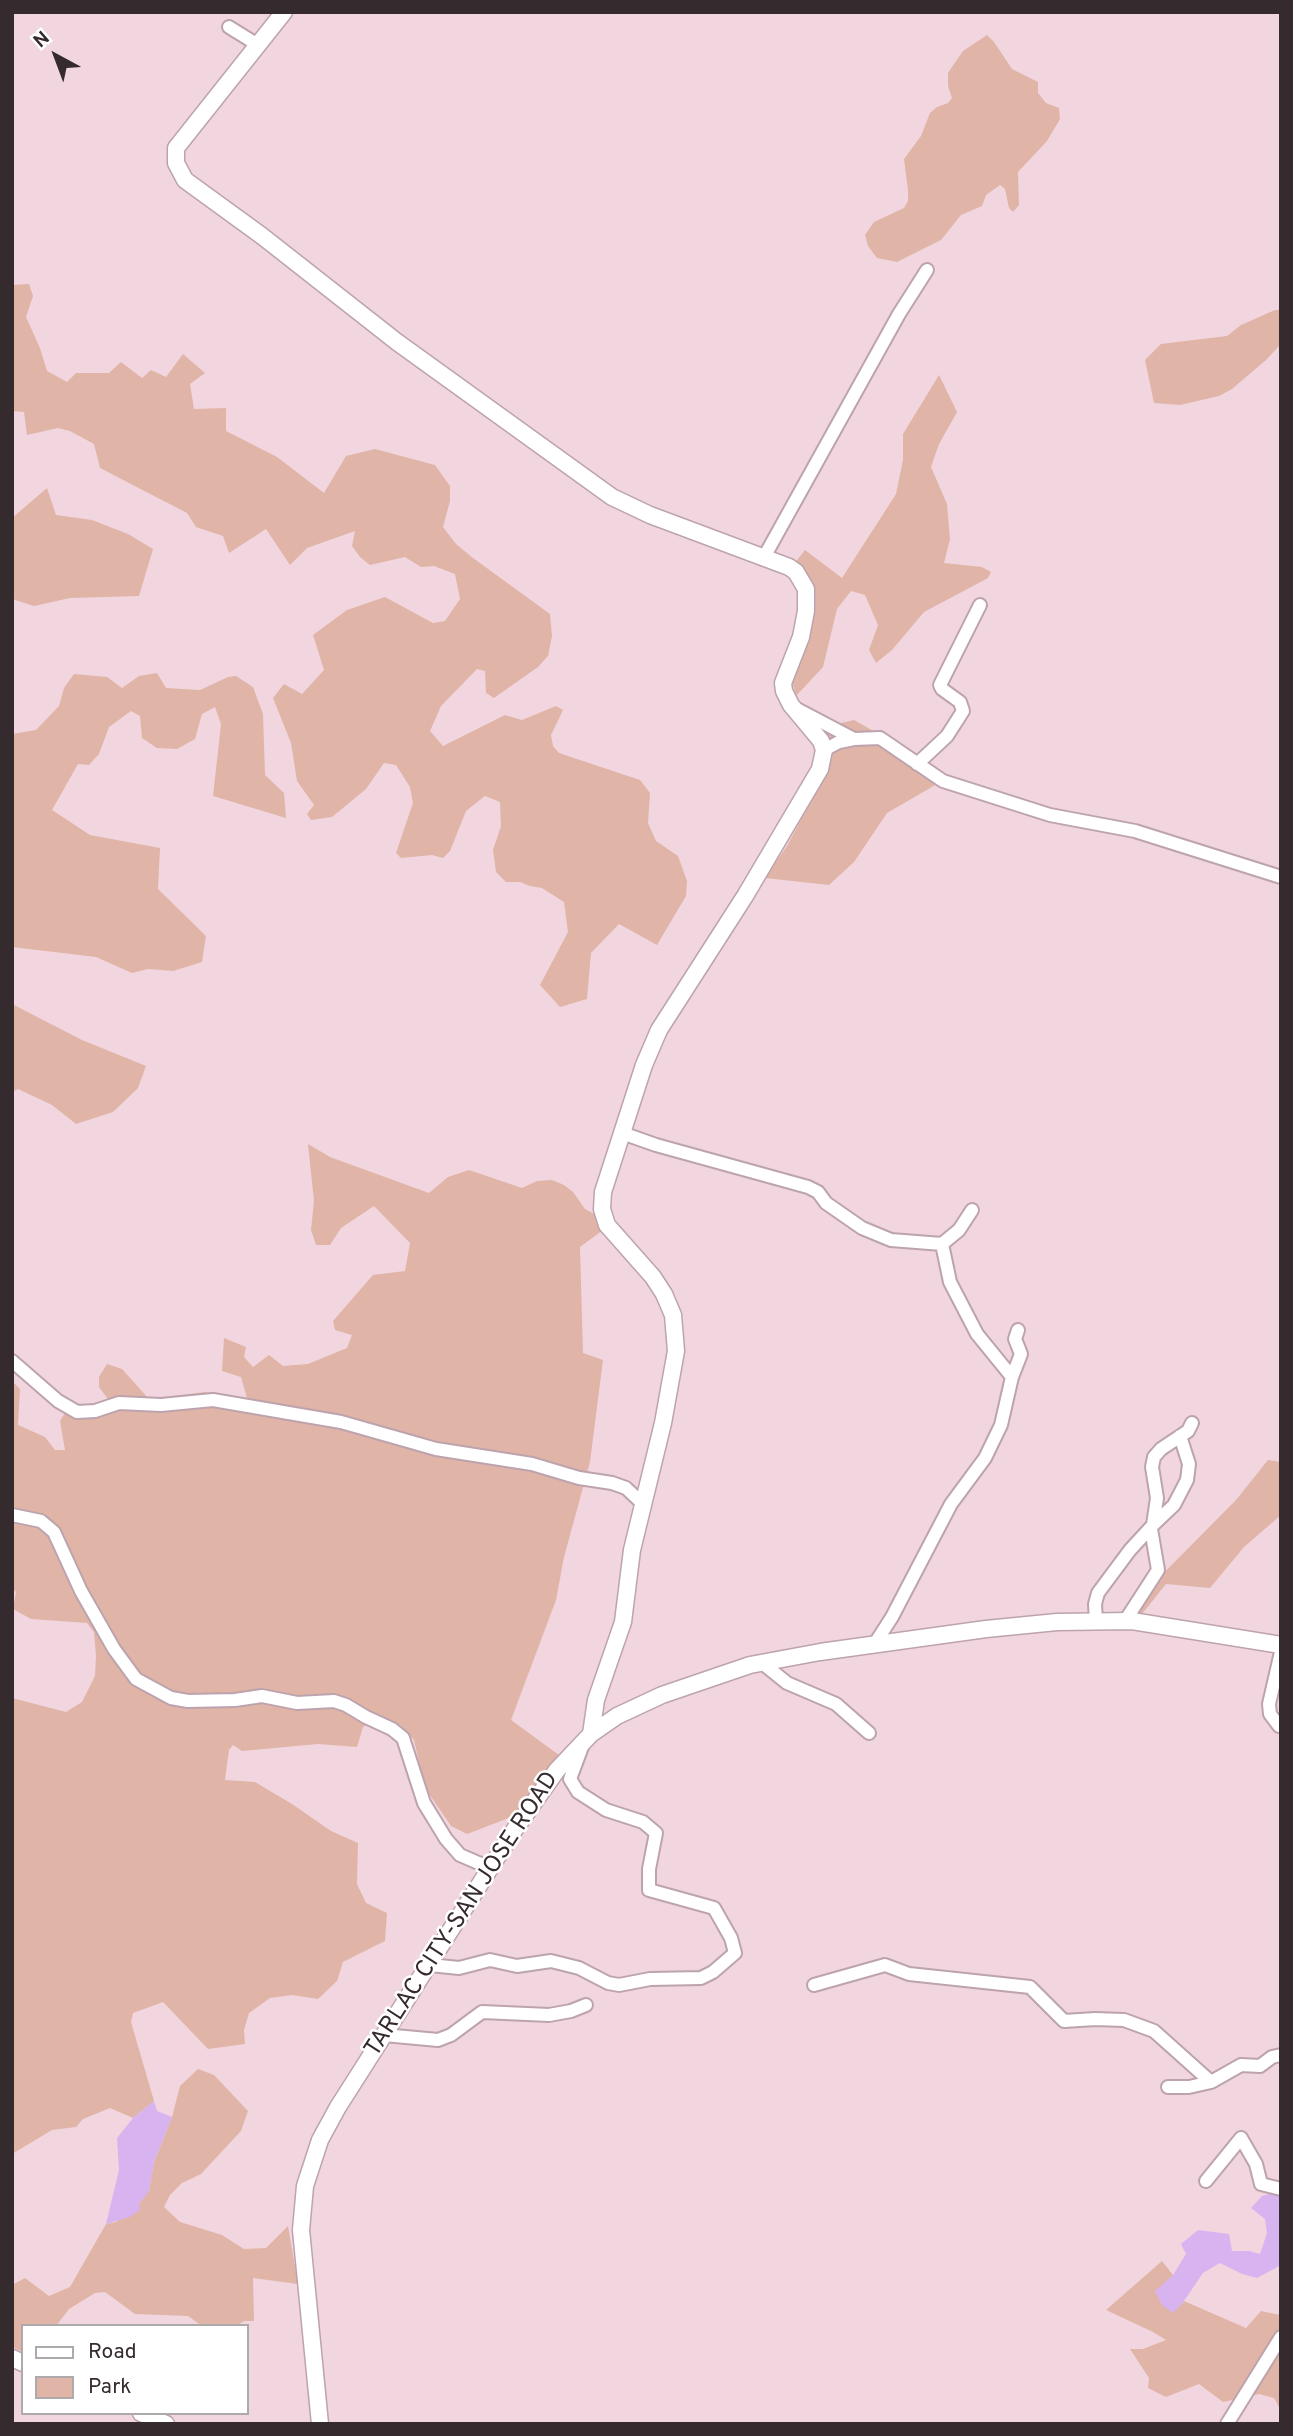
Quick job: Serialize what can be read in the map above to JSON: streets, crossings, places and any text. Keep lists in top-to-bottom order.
{
  "streets": {
    "street": ["TARLAC CITY-SAN JOSE ROAD"]
  },
  "legend": ["Road", "Park"],
  "north": "top left"
}
